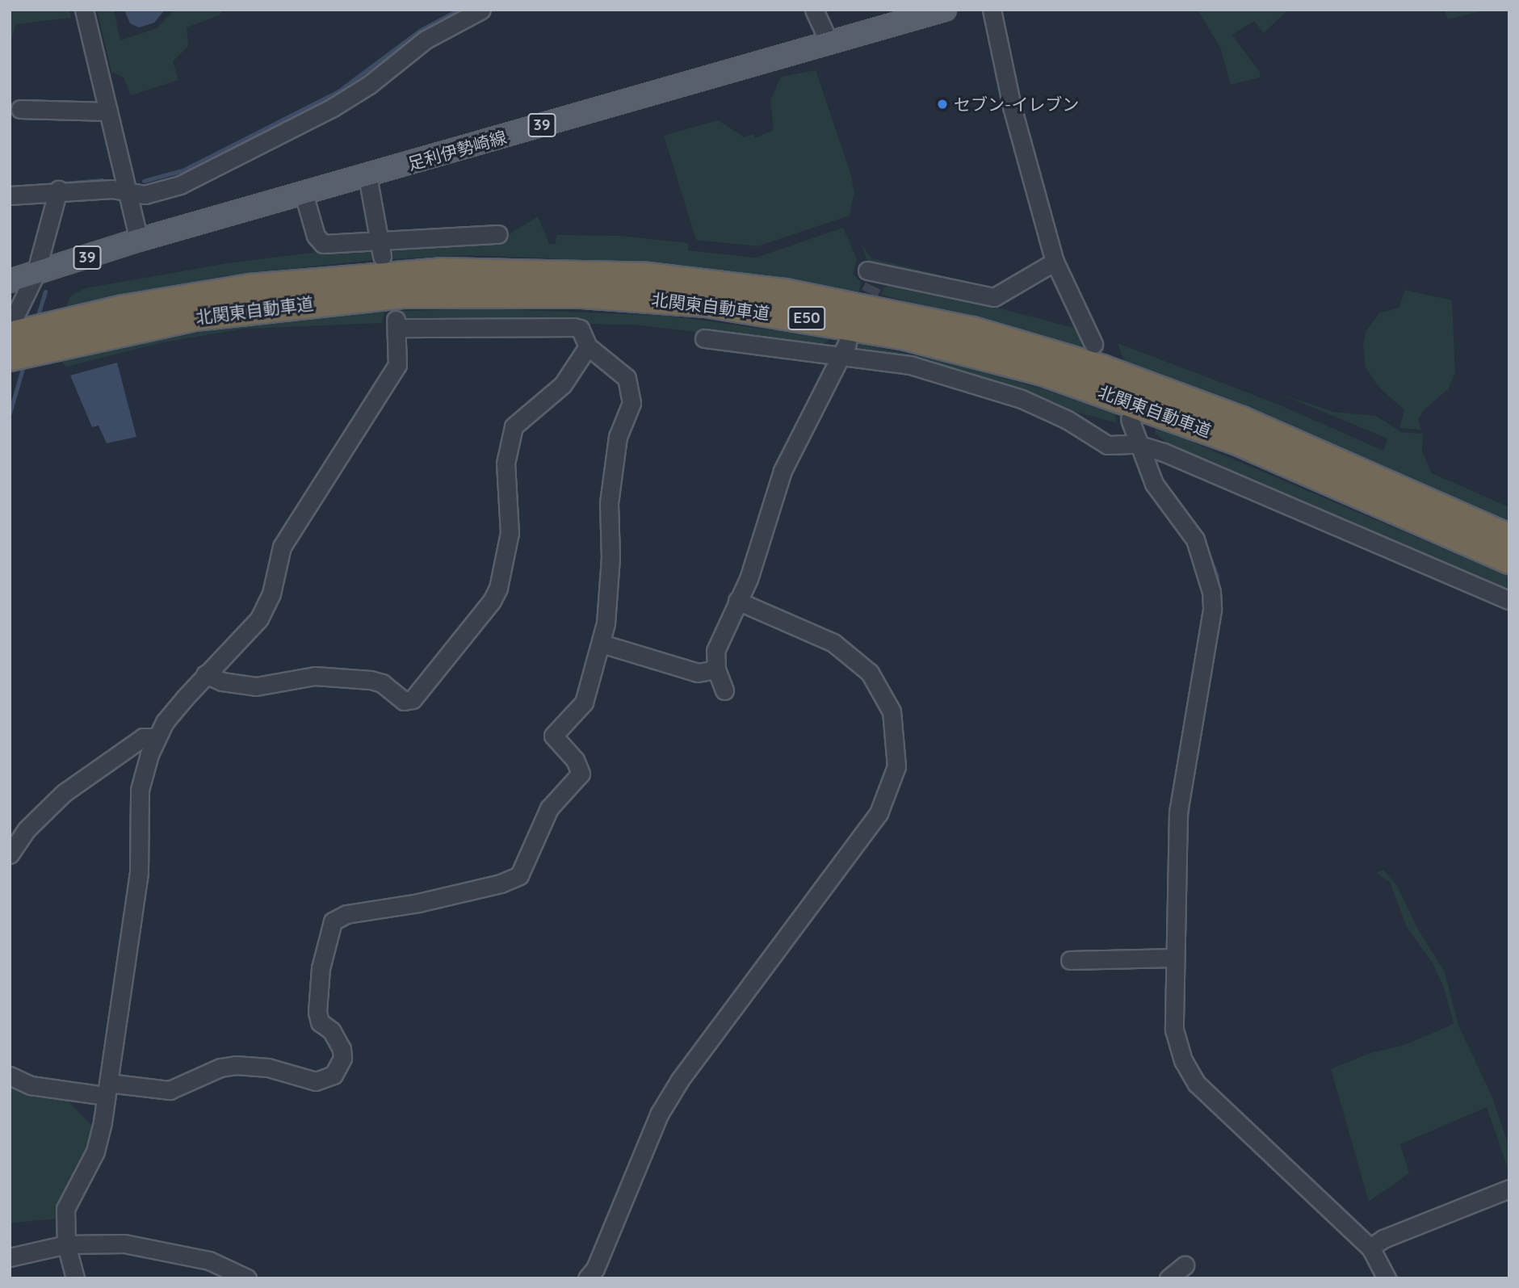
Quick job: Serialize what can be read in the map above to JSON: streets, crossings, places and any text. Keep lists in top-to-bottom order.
{
  "streets": {
    "highway": ["北関東自動車道", "E50"],
    "main road": ["39", "足利伊勢崎線"]
  },
  "places": ["セブン-イレブン"]
}
